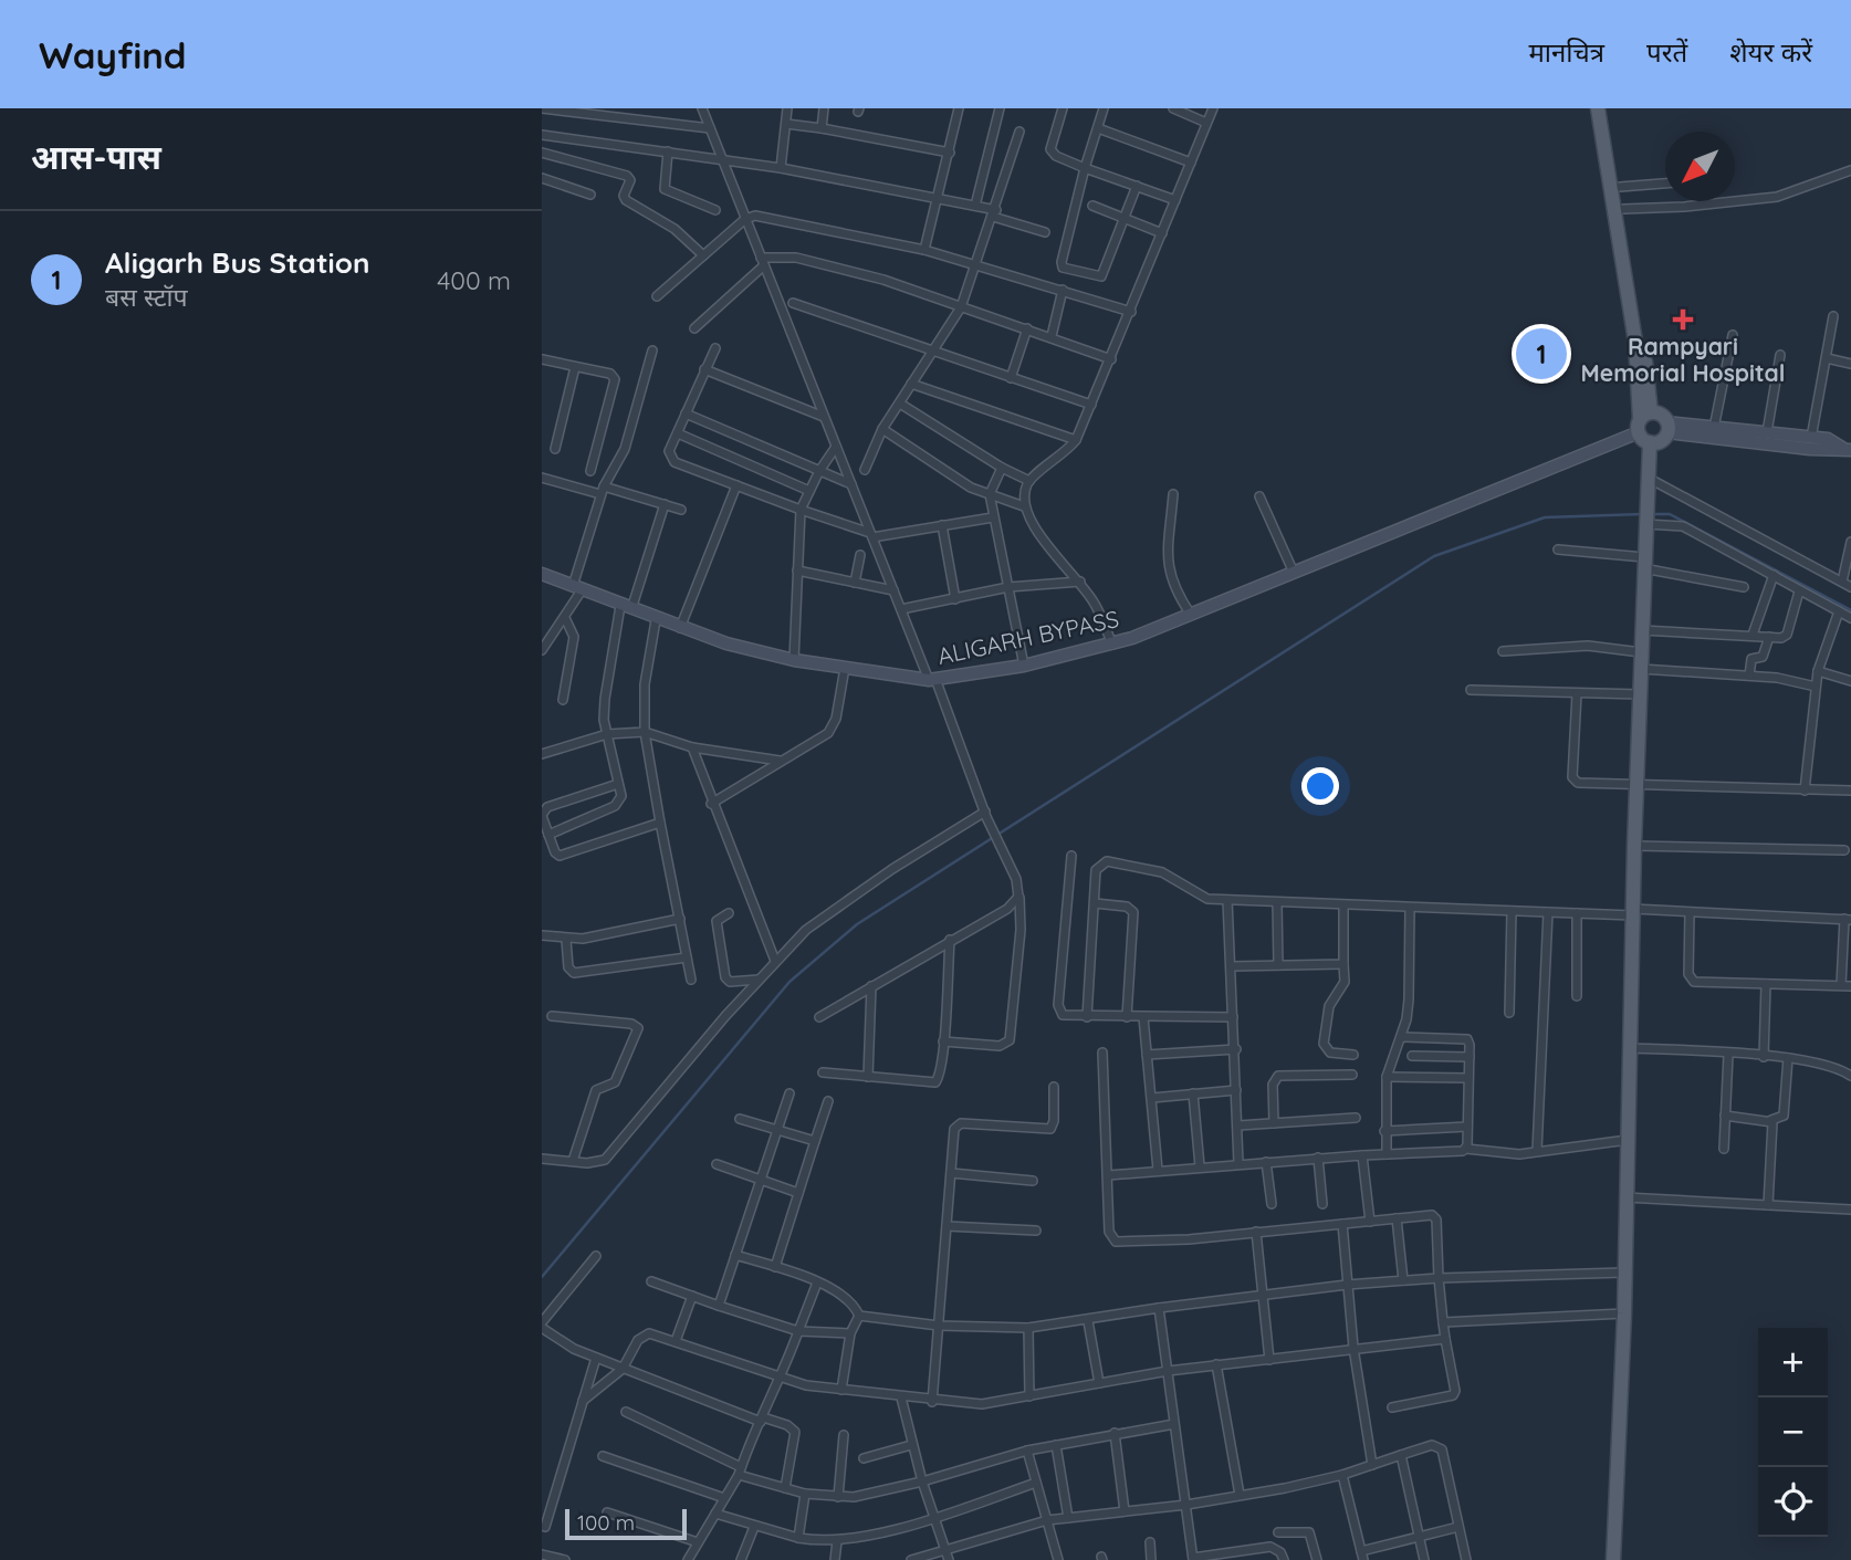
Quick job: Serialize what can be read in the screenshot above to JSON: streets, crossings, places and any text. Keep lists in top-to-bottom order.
{
  "streets": {
    "main road": ["ALIGARH BYPASS"]
  },
  "places": {
    "health": ["Rampyari Memorial Hospital"]
  },
  "scale_bar": "100 m",
  "north": "bottom left",
  "page": {
    "header": "Wayfind",
    "nav": ["मानचित्र", "परतें", "शेयर करें"],
    "heading": "आस-पास",
    "list": [
      {
        "mark": "1",
        "name": "Aligarh Bus Station",
        "note": "बस स्टॉप",
        "value": "400 m"
      }
    ],
    "pins": "1",
    "map_buttons": ["+", "−"],
    "scale": "100 m"
  }
}
